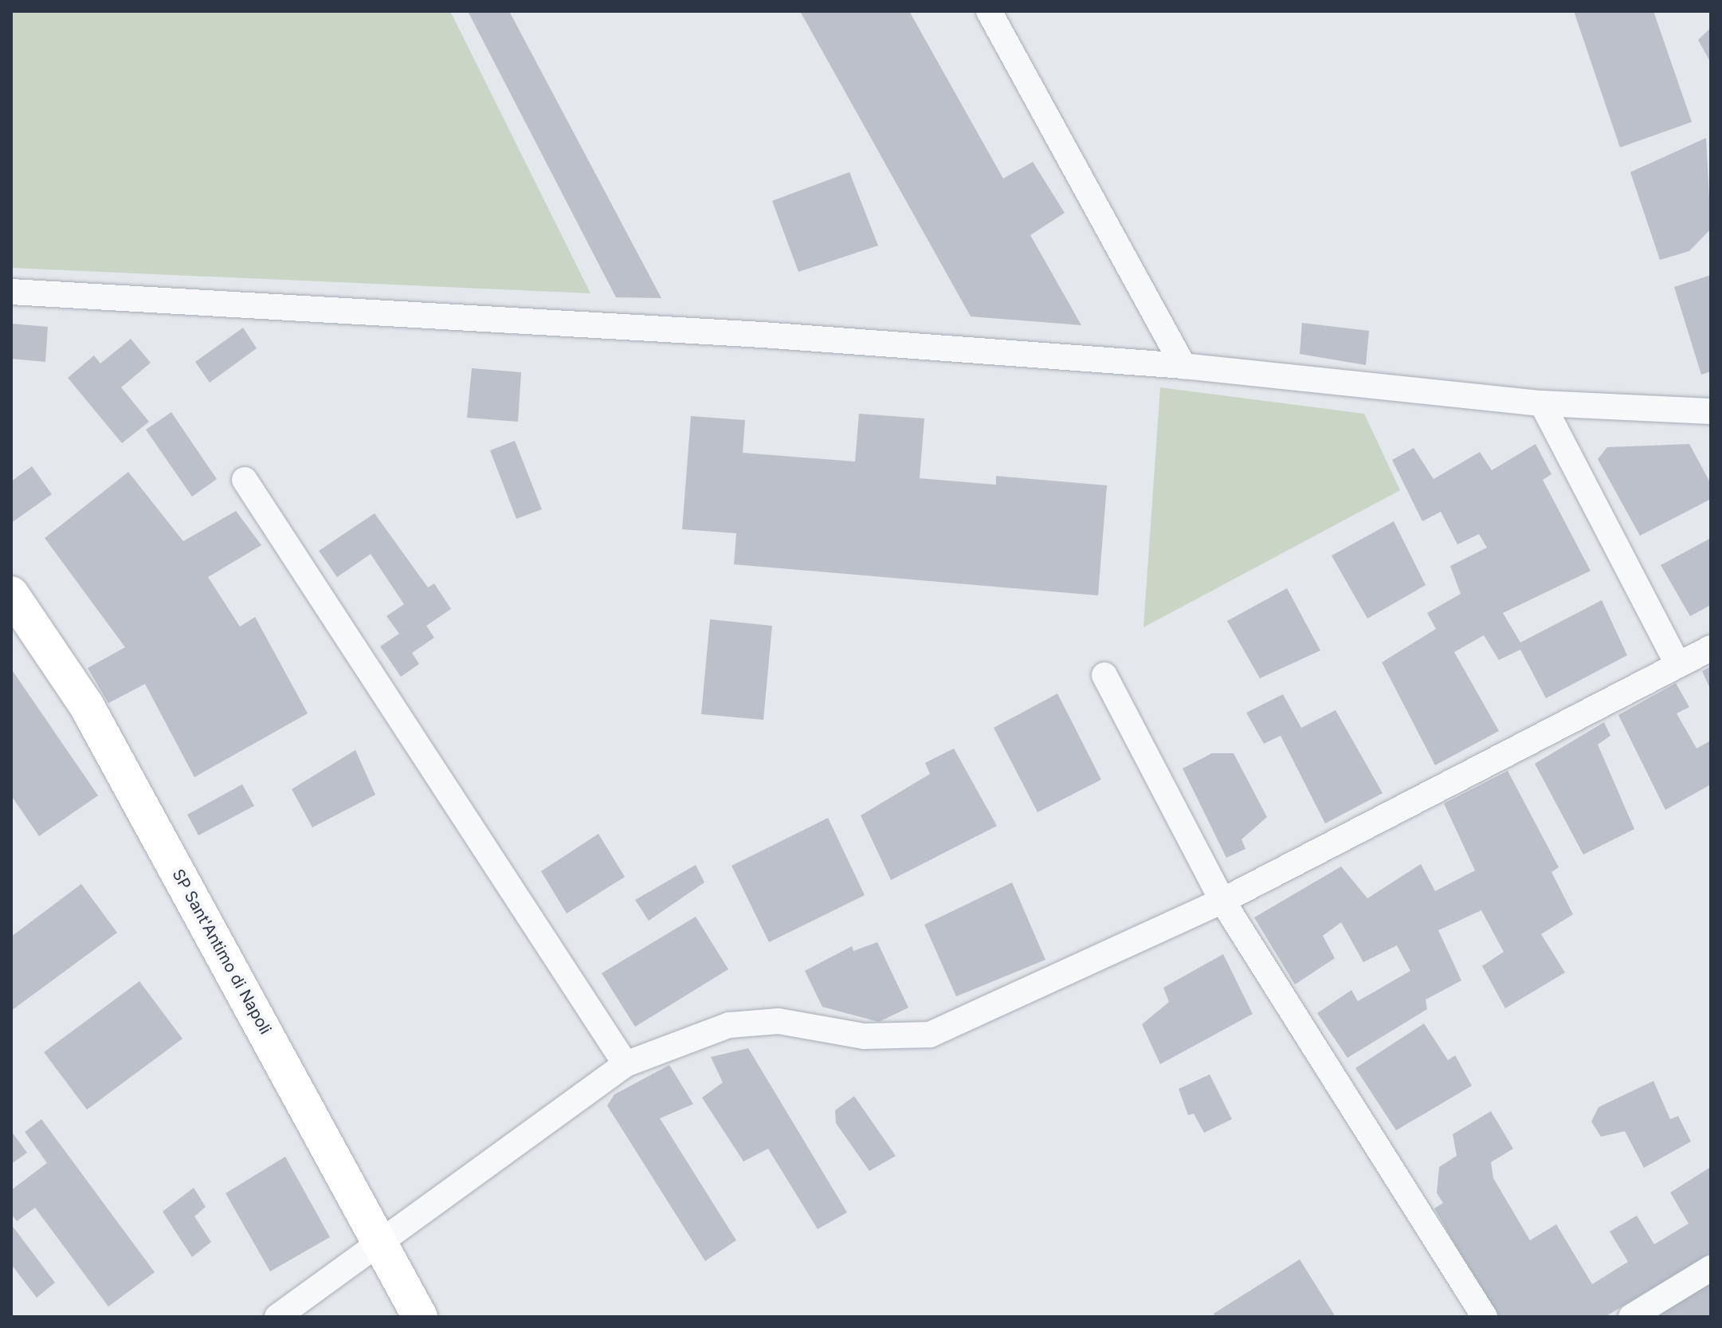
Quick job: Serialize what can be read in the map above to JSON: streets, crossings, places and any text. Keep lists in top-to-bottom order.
{
  "streets": {
    "street": ["SP Sant'Antimo di Napoli"]
  }
}
